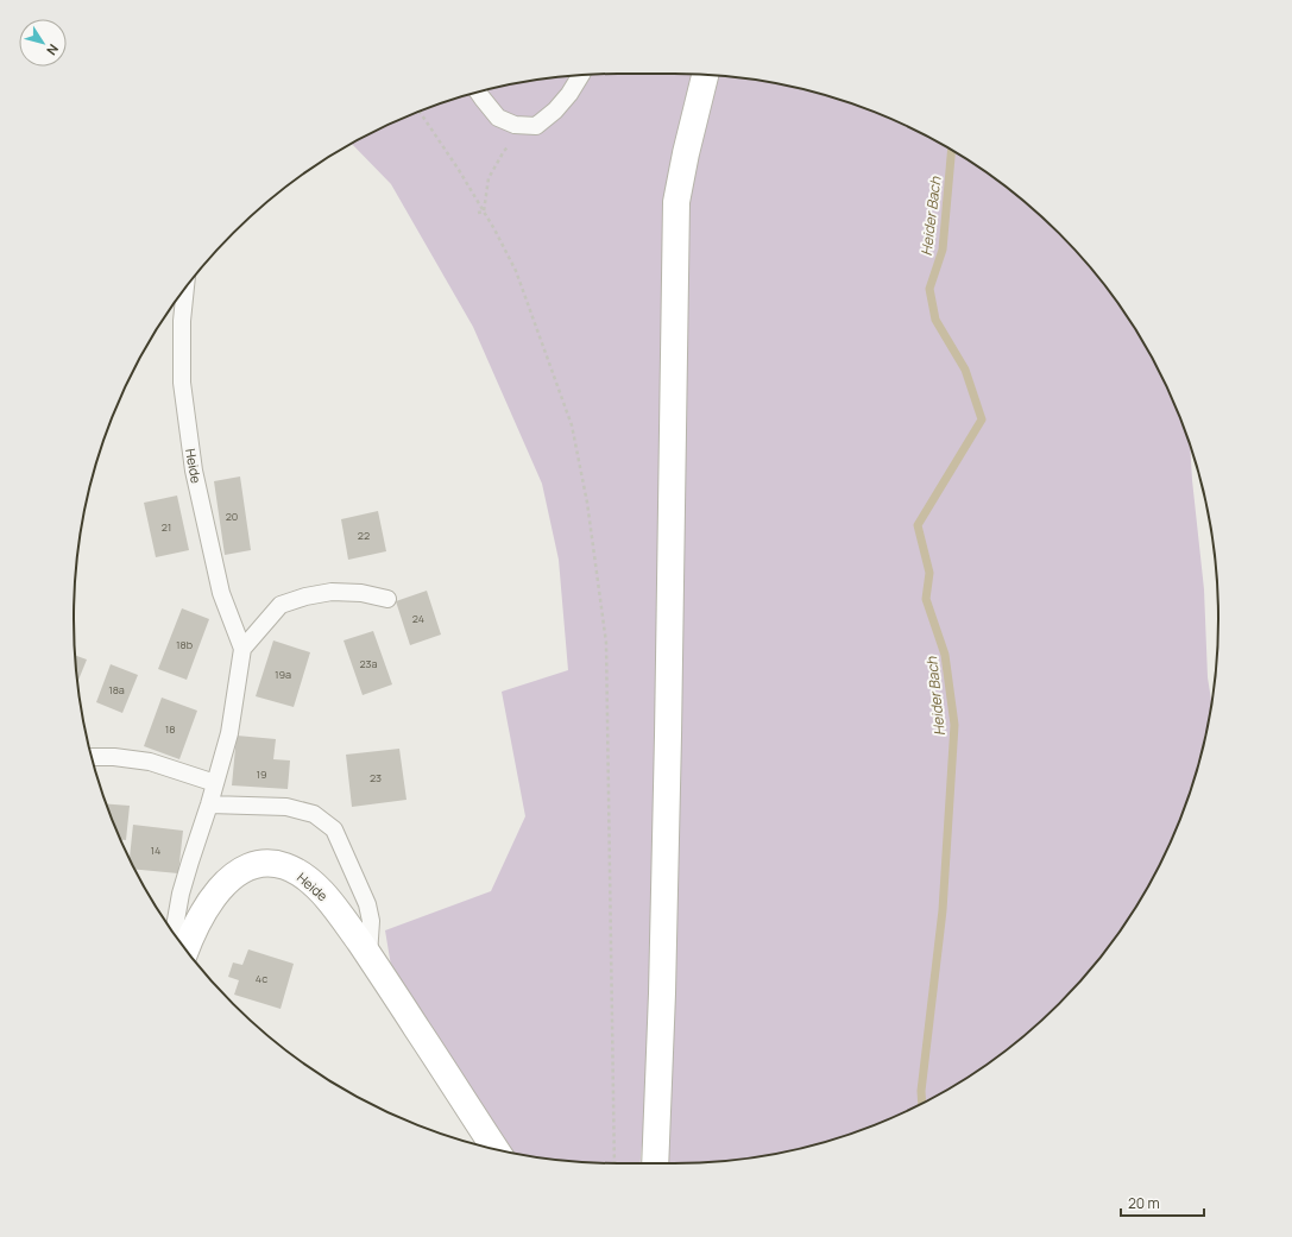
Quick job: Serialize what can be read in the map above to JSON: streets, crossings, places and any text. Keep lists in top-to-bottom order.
{
  "streets": {
    "main road": ["Heide"]
  },
  "water": ["Heider Bach"],
  "house_numbers": [
    "20",
    "21",
    "22",
    "24",
    "18b",
    "23a",
    "19a",
    "18a",
    "18",
    "19",
    "23",
    "14",
    "4c"
  ],
  "scale_bar": "20 m",
  "north": "bottom right"
}
